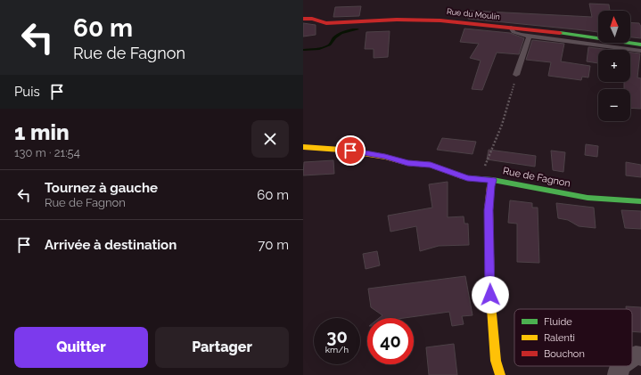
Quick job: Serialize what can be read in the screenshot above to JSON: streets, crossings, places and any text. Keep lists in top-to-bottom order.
{
  "streets": {
    "street": ["Rue du Moulin", "Rue de Fagnon"]
  },
  "legend": ["Fluide", "Ralenti", "Bouchon"],
  "north": "top",
  "page": {
    "turn": ["60 m", "Rue de Fagnon"],
    "map_buttons": ["+", "−"],
    "then": "Puis",
    "heading": ["1 min", "130 m · 21:54"],
    "list": [
      {
        "name": "Tournez à gauche",
        "note": "Rue de Fagnon",
        "value": "60 m"
      },
      {
        "name": "Arrivée à destination",
        "value": "70 m"
      }
    ],
    "speed": "30 km/h",
    "limit": "40",
    "buttons": ["Quitter", "Partager"]
  }
}
